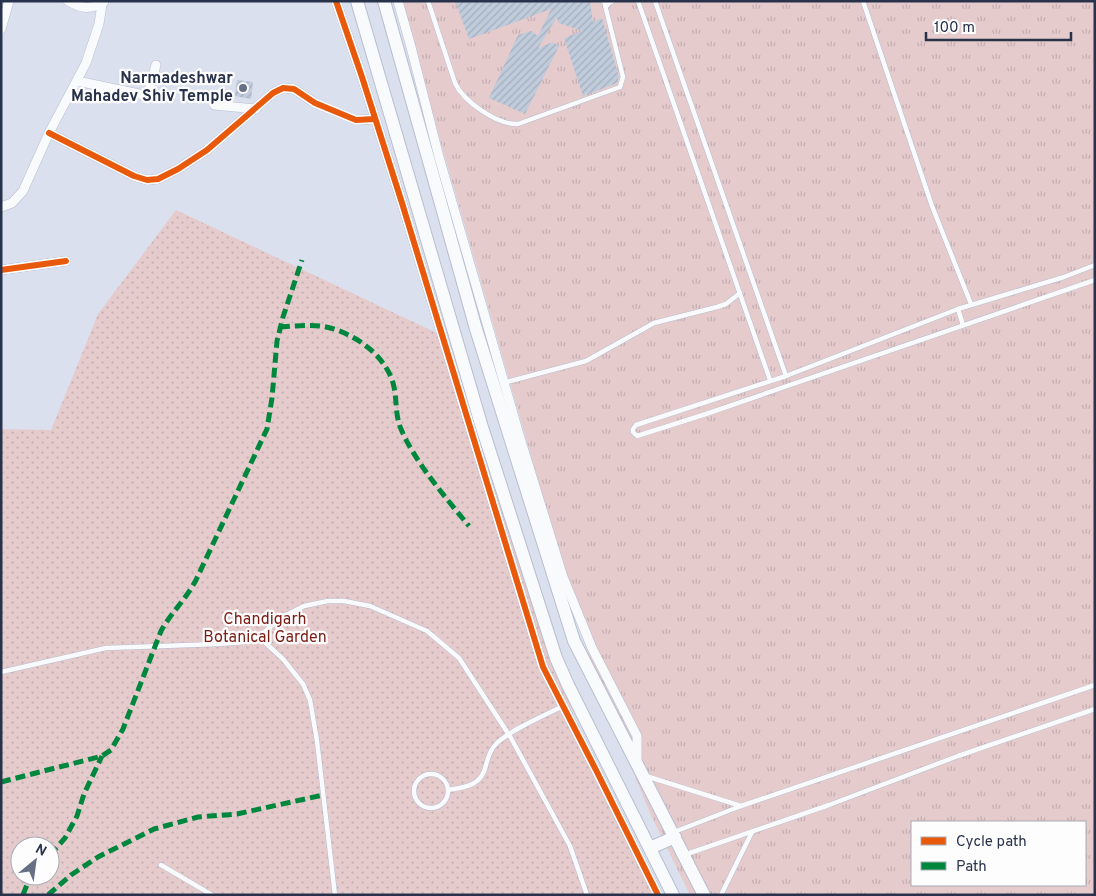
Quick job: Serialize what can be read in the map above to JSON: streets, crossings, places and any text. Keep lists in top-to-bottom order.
{
  "parks": ["Chandigarh Botanical Garden"],
  "places": ["Narmadeshwar Mahadev Shiv Temple"],
  "legend": ["Cycle path", "Path"],
  "scale_bar": "100 m",
  "north": "top right"
}
